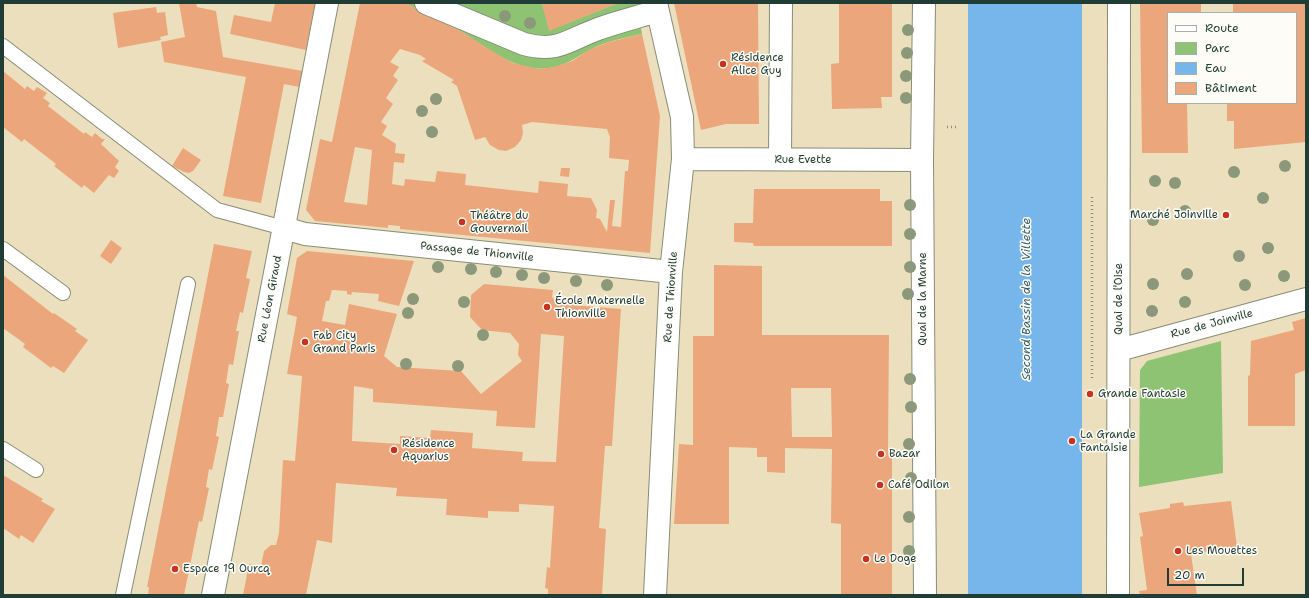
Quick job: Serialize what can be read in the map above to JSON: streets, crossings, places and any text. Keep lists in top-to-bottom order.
{
  "streets": {
    "street": [
      "Rue Evette",
      "Passage de Thionville",
      "Rue de Thionville",
      "Rue Léon Giraud",
      "Quai de la Marne",
      "Quai de l'Oise",
      "Rue de Joinville"
    ]
  },
  "crossings": [
    ["Rue Evette", "Rue de Thionville"],
    ["Rue Evette", "Quai de la Marne"],
    ["Passage de Thionville", "Rue de Thionville"],
    ["Passage de Thionville", "Rue Léon Giraud"],
    ["Quai de l'Oise", "Rue de Joinville"]
  ],
  "water": ["Second Bassin de la Villette"],
  "places": [
    "Résidence Alice Guy",
    "Marché Joinville",
    "Théâtre du Gouvernail",
    "École Maternelle Thionville",
    "Fab City Grand Paris",
    "Grande Fantasie",
    "La Grande Fantaisie",
    "Résidence Aquarius",
    "Bazar",
    "Café Odilon",
    "Les Mouettes",
    "Le Doge",
    "Espace 19 Ourcq"
  ],
  "legend": [
    "Route",
    "Parc",
    "Eau",
    "Bâtiment"
  ],
  "scale_bar": "20 m"
}
